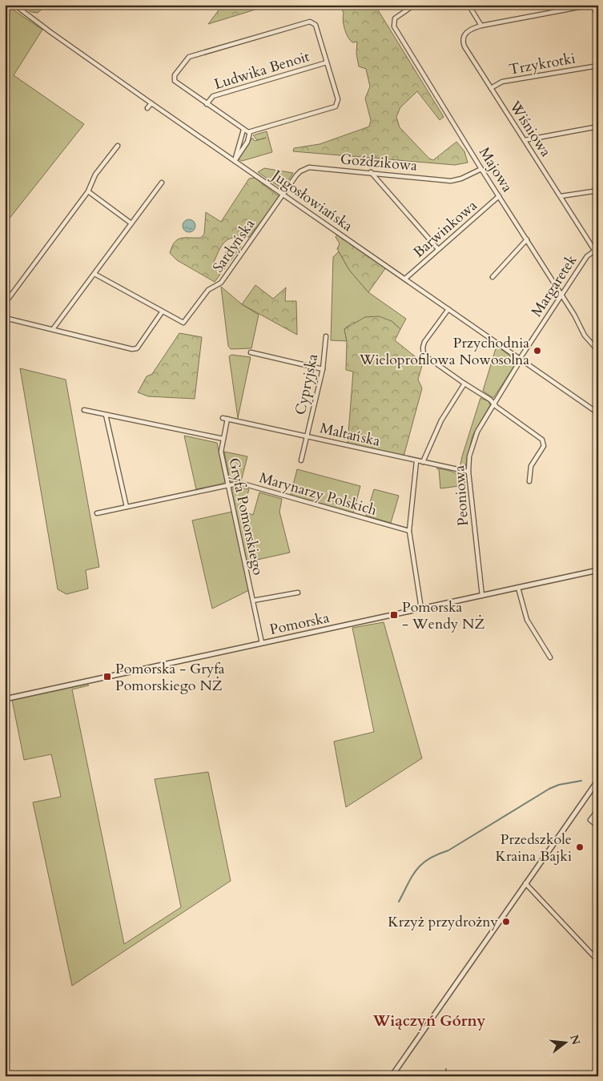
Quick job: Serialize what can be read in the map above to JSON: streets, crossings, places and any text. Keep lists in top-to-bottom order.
{
  "streets": {
    "street": [
      "Trzykrotki",
      "Ludwika Benoit",
      "Wiśniowa",
      "Goździkowa",
      "Majowa",
      "Jugosłowiańska",
      "Barwinkowa",
      "Sardyńska",
      "Margaretek",
      "Cypryjska",
      "Maltańska",
      "Marynarzy Polskich",
      "Peoniowa",
      "Gryfa Pomorskiego",
      "Pomorska"
    ]
  },
  "crossings": [
    ["Trzykrotki", "Wiśniowa"],
    ["Wiśniowa", "Margaretek"],
    ["Goździkowa", "Majowa"],
    ["Goździkowa", "Jugosłowiańska"],
    ["Goździkowa", "Sardyńska"],
    ["Majowa", "Barwinkowa"],
    ["Majowa", "Margaretek"],
    ["Jugosłowiańska", "Barwinkowa"],
    ["Jugosłowiańska", "Sardyńska"],
    ["Jugosłowiańska", "Margaretek"],
    ["Jugosłowiańska", "Peoniowa"],
    ["Margaretek", "Peoniowa"],
    ["Cypryjska", "Maltańska"],
    ["Maltańska", "Peoniowa"],
    ["Marynarzy Polskich", "Gryfa Pomorskiego"],
    ["Peoniowa", "Pomorska"],
    ["Gryfa Pomorskiego", "Pomorska"]
  ],
  "districts": ["Wiączyń Górny"],
  "places": {
    "other": ["Przychodnia Wieloprofilowa Nowosolna", "Przedszkole Kraina Bajki", "Krzyż przydrożny"],
    "transit": ["Pomorska - Wendy NŻ", "Pomorska - Gryfa Pomorskiego NŻ"]
  },
  "north": "right"
}
